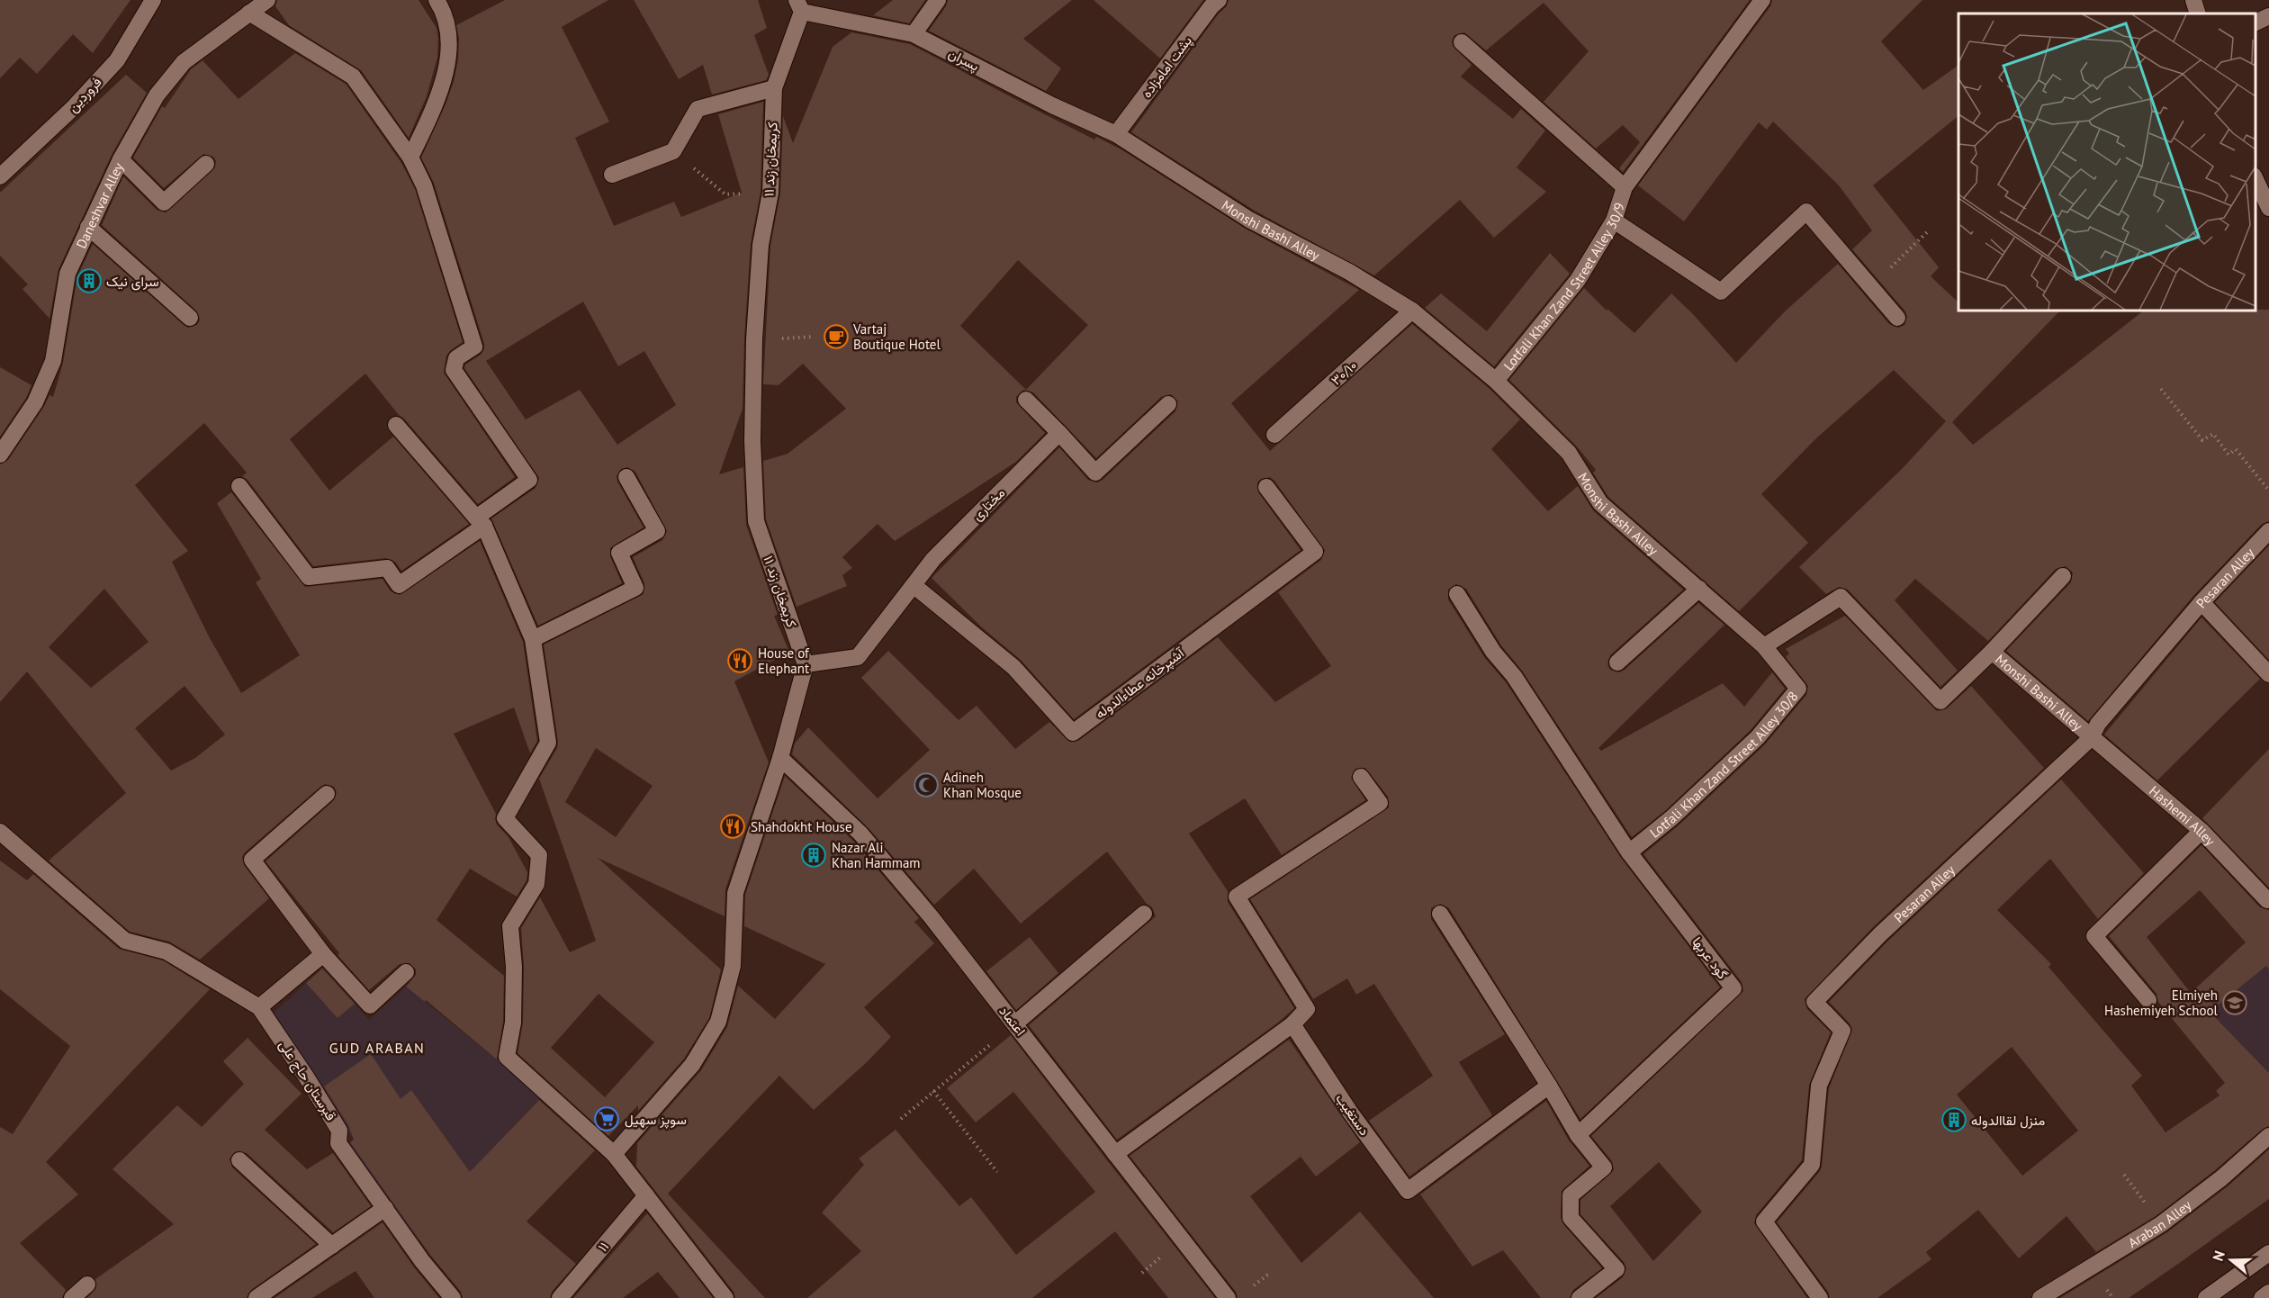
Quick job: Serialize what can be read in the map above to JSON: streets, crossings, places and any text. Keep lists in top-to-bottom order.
{
  "streets": {
    "street": [
      "پسران",
      "پشت امامزاده",
      "فروردین",
      "کریمخان زند ۱۱",
      "Daneshvar Alley",
      "Monshi Bashi Alley",
      "Lotfali Khan Zand Street Alley 30/9",
      "۳۰/۱۰",
      "مختاری",
      "Pesaran Alley",
      "آشپرخانه عطاءالدوله",
      "Lotfali Khan Zand Street Alley 30/8",
      "Hashemi Alley",
      "گود عربها",
      "اعتماد",
      "قبرستان حاج علی",
      "دستغیب",
      "Araban Alley",
      "۱۱"
    ]
  },
  "crossings": [
    ["پسران", "پشت امامزاده"],
    ["پسران", "کریمخان زند ۱۱"],
    ["پسران", "Monshi Bashi Alley"],
    ["پشت امامزاده", "Monshi Bashi Alley"],
    ["کریمخان زند ۱۱", "مختاری"],
    ["Monshi Bashi Alley", "Lotfali Khan Zand Street Alley 30/9"],
    ["Monshi Bashi Alley", "۳۰/۱۰"],
    ["Monshi Bashi Alley", "Pesaran Alley"],
    ["Monshi Bashi Alley", "Lotfali Khan Zand Street Alley 30/8"],
    ["Monshi Bashi Alley", "Hashemi Alley"],
    ["مختاری", "آشپرخانه عطاءالدوله"],
    ["Pesaran Alley", "Hashemi Alley"],
    ["Lotfali Khan Zand Street Alley 30/8", "گود عربها"]
  ],
  "districts": ["GUD ARABAN"],
  "places": {
    "building": ["سرای نیک", "Nazar Ali Khan Hammam", "منزل لقاالدوله"],
    "cafe": ["Vartaj Boutique Hotel"],
    "restaurant": ["House of Elephant", "Shahdokht House"],
    "mosque": ["Adineh Khan Mosque"],
    "school or university": ["Elmiyeh Hashemiyeh School"],
    "supermarket": ["سوپز سهیل"]
  },
  "north": "left"
}
